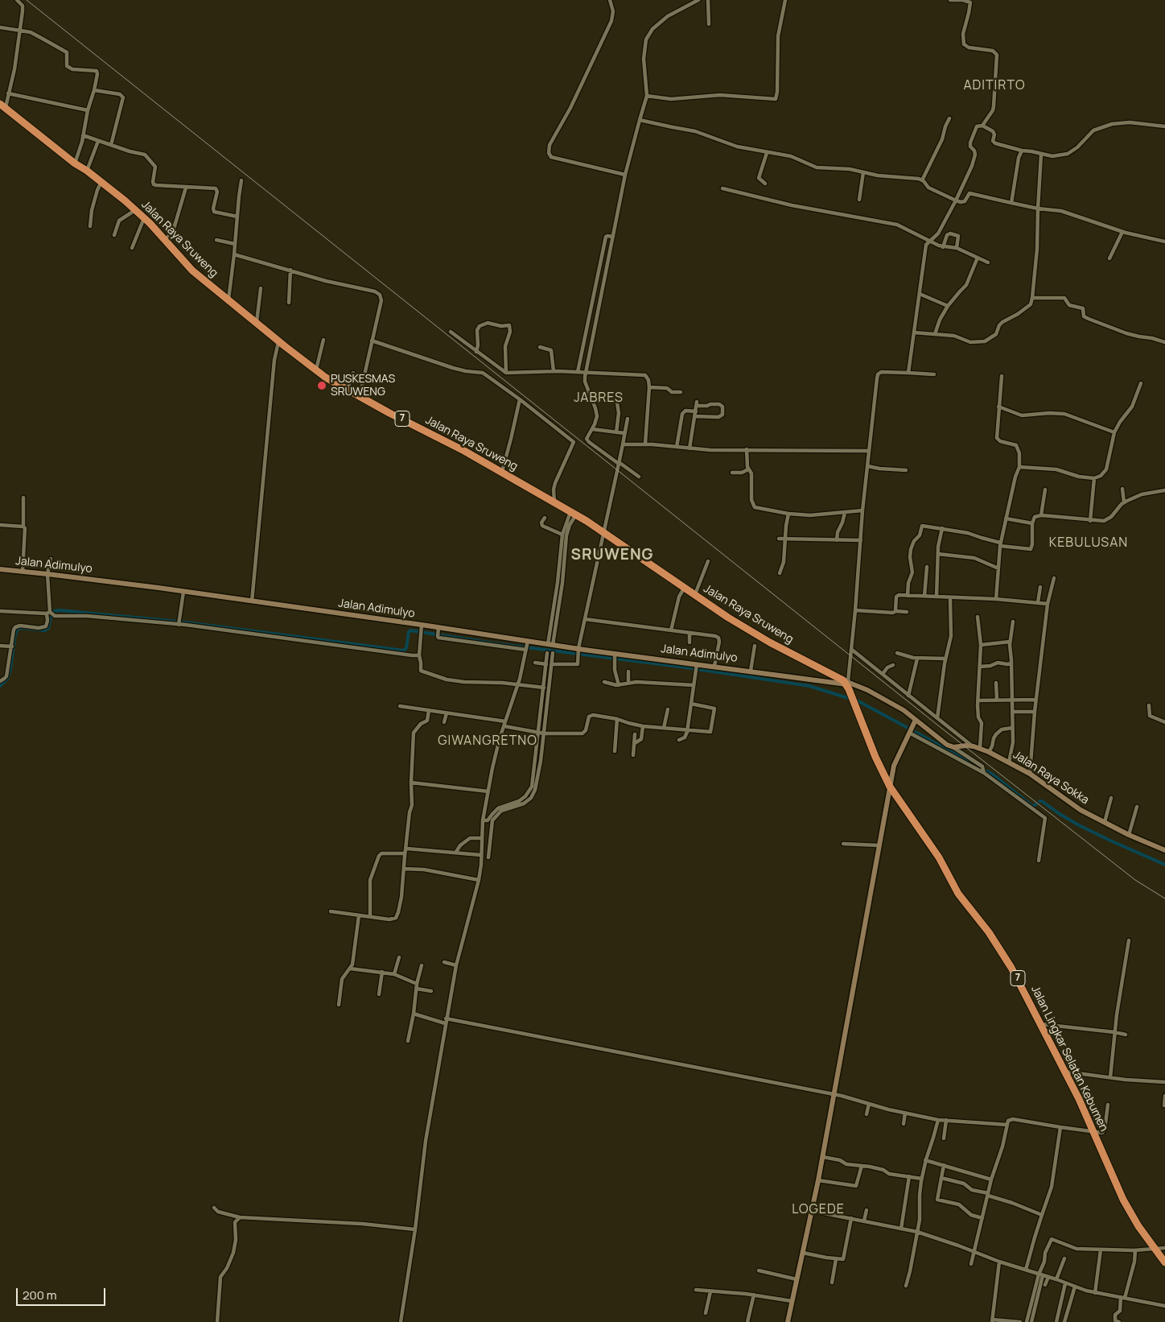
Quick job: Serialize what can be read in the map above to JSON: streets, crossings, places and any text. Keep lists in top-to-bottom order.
{
  "streets": {
    "highway": ["Jalan Raya Sruweng", "7", "Jalan Lingkar Selatan Kebumen"],
    "street": ["Jalan Adimulyo", "Jalan Raya Sokka"]
  },
  "crossings": [
    ["Jalan Raya Sruweng", "Jalan Adimulyo"],
    ["Jalan Raya Sruweng", "Jalan Lingkar Selatan Kebumen"],
    ["Jalan Adimulyo", "Jalan Lingkar Selatan Kebumen"]
  ],
  "districts": [
    "ADITIRTO",
    "JABRES",
    "KEBULUSAN",
    "SRUWENG",
    "GIWANGRETNO",
    "LOGEDE"
  ],
  "places": ["PUSKESMAS SRUWENG"],
  "scale_bar": "200 m"
}
